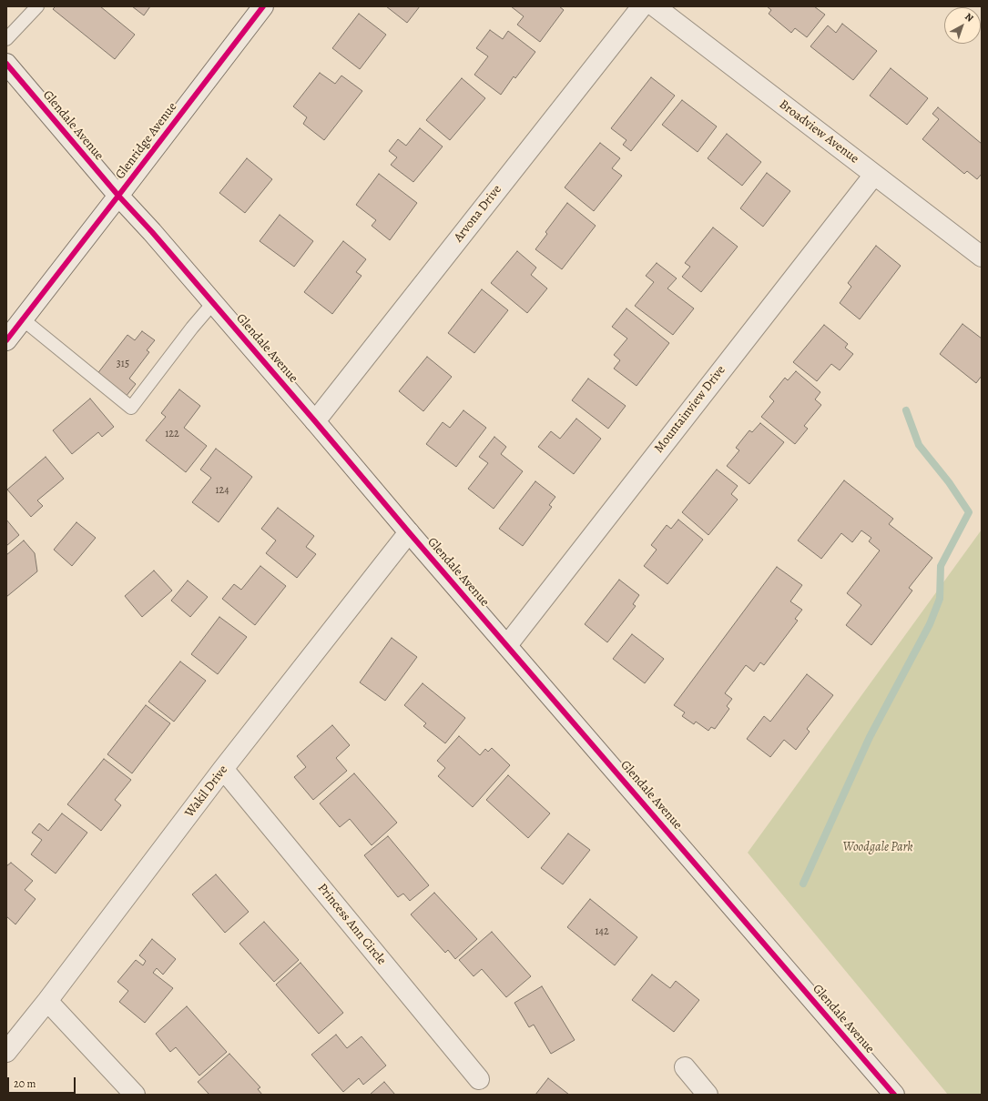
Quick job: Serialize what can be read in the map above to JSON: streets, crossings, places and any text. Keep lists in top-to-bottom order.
{
  "streets": {
    "street": [
      "Glendale Avenue",
      "Broadview Avenue",
      "Glenridge Avenue",
      "Arvona Drive",
      "Mountainview Drive",
      "Wakil Drive",
      "Princess Ann Circle"
    ]
  },
  "crossings": [
    ["Glendale Avenue", "Glenridge Avenue"],
    ["Glendale Avenue", "Arvona Drive"],
    ["Glendale Avenue", "Mountainview Drive"],
    ["Glendale Avenue", "Wakil Drive"],
    ["Broadview Avenue", "Mountainview Drive"],
    ["Wakil Drive", "Princess Ann Circle"]
  ],
  "parks": ["Woodgale Park"],
  "house_numbers": [
    "315",
    "122",
    "124",
    "142"
  ],
  "scale_bar": "20 m",
  "north": "top right"
}
